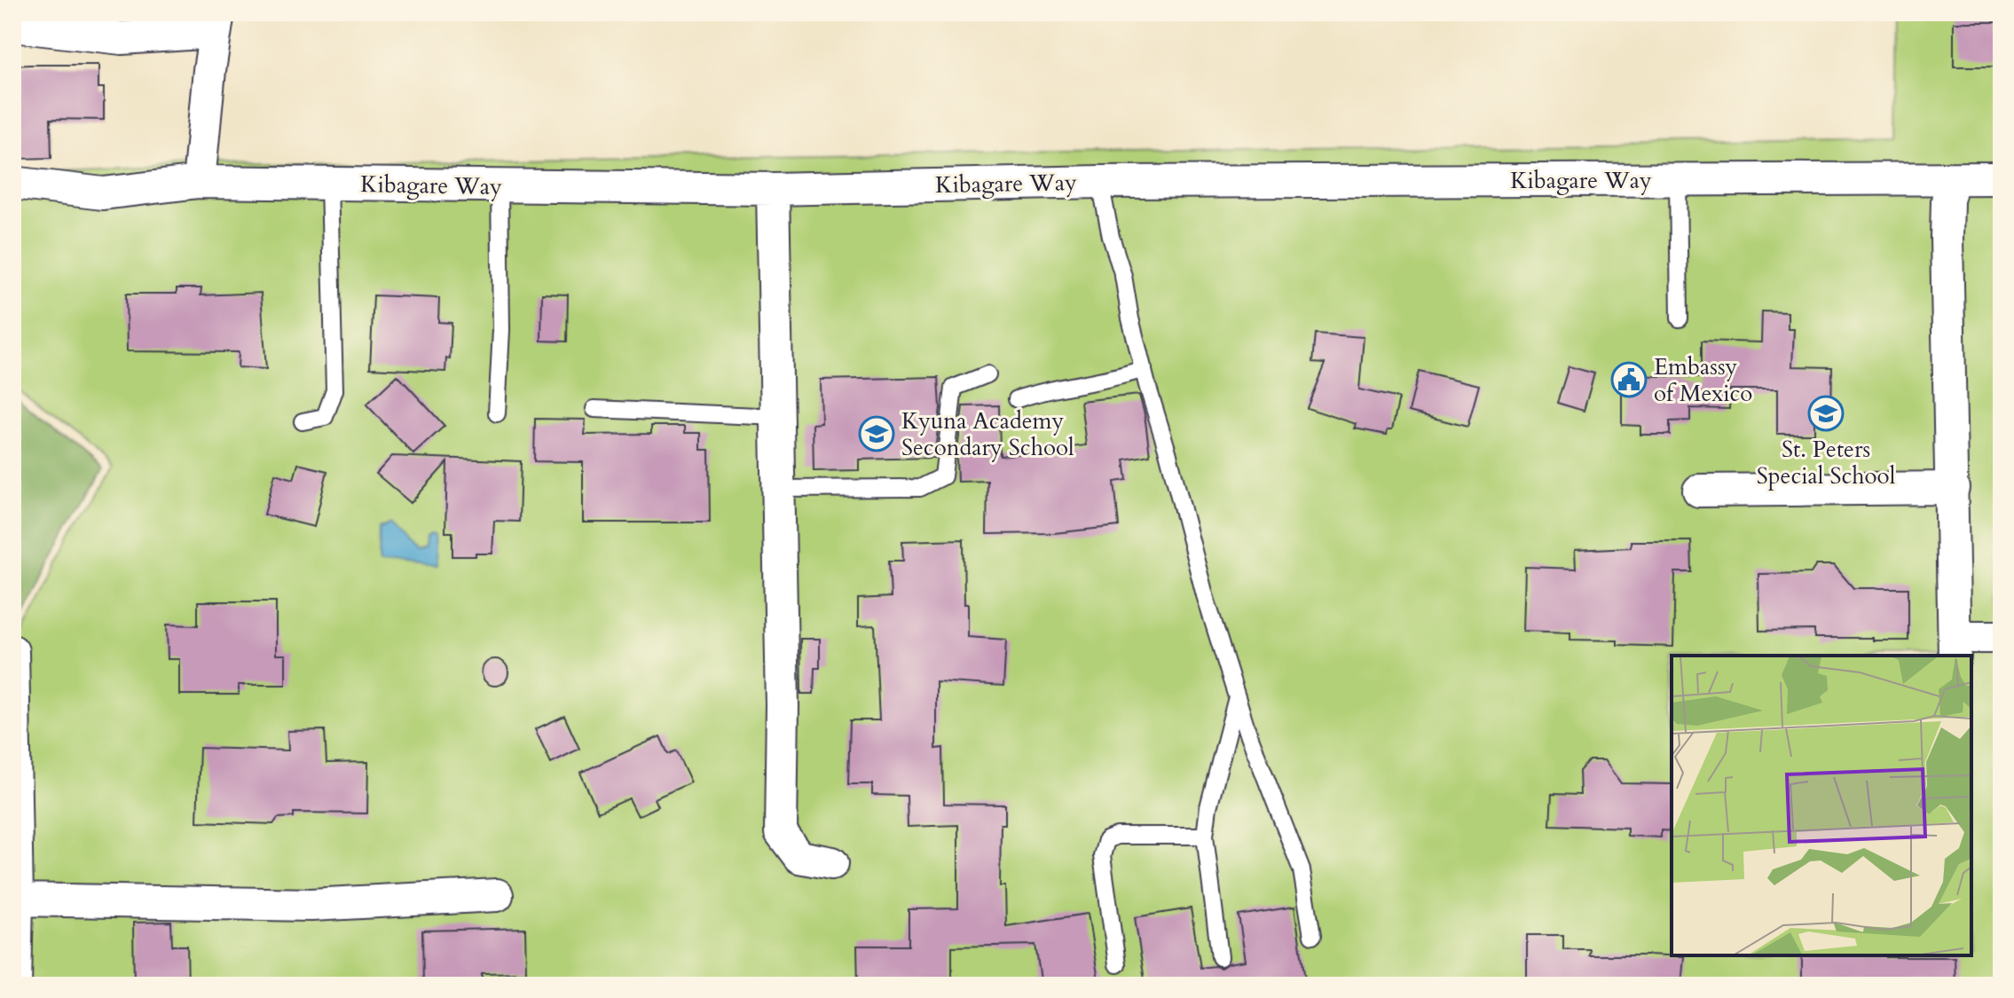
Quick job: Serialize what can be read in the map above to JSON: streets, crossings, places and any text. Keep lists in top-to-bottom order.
{
  "streets": {
    "street": ["Kibagare Way"]
  },
  "places": {
    "public building": ["Embassy of Mexico"],
    "school or university": ["St. Peters Special School", "Kyuna Academy Secondary School"]
  }
}
